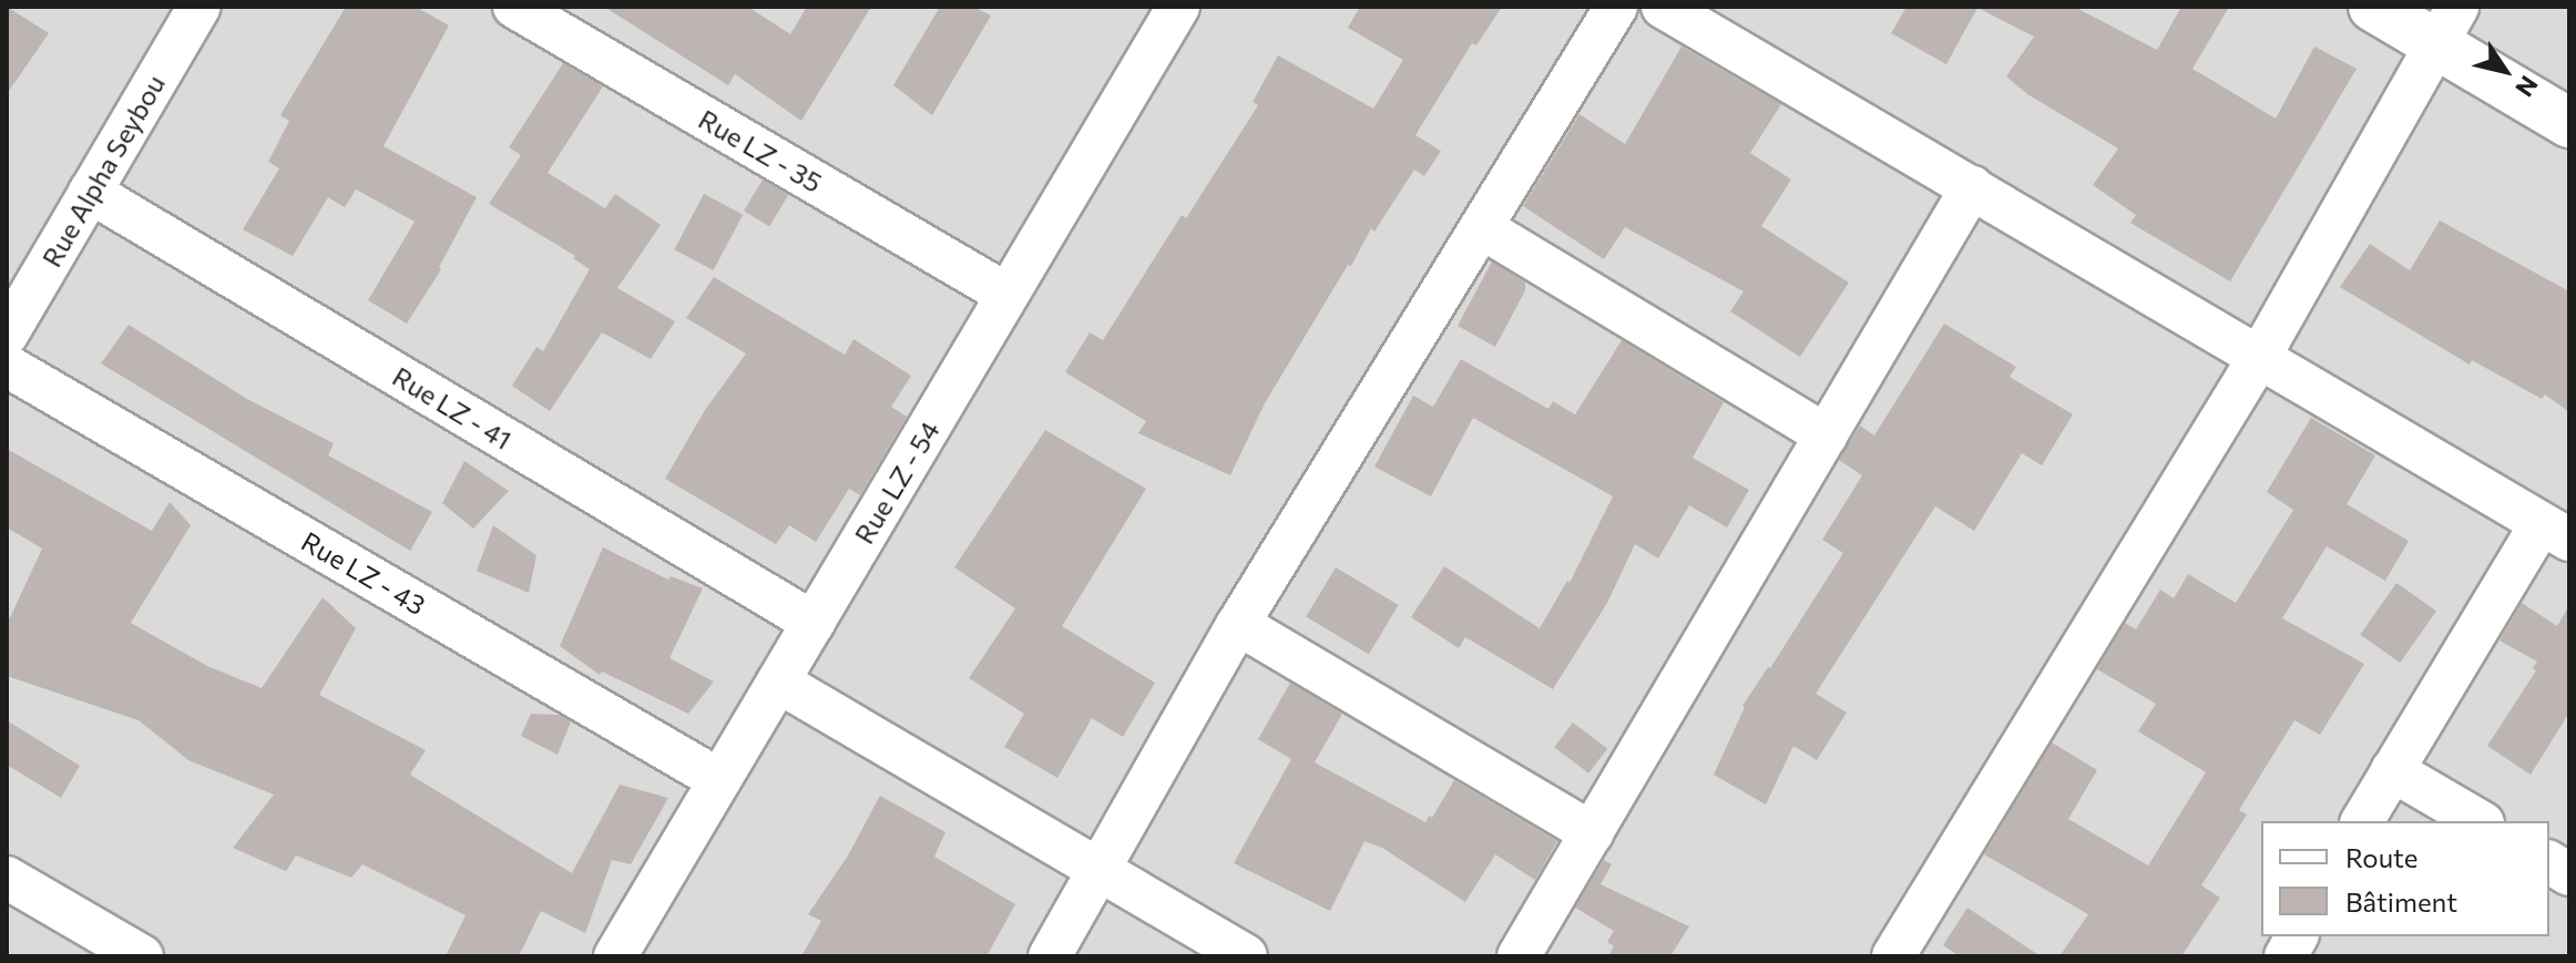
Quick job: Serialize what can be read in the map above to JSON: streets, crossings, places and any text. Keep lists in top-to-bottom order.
{
  "streets": {
    "street": [
      "Rue LZ - 35",
      "Rue Alpha Seybou",
      "Rue LZ - 41",
      "Rue LZ - 54",
      "Rue LZ - 43"
    ]
  },
  "crossings": [
    ["Rue LZ - 35", "Rue LZ - 54"],
    ["Rue Alpha Seybou", "Rue LZ - 41"],
    ["Rue LZ - 41", "Rue LZ - 54"],
    ["Rue LZ - 54", "Rue LZ - 43"]
  ],
  "legend": ["Route", "Bâtiment"],
  "north": "bottom right"
}
